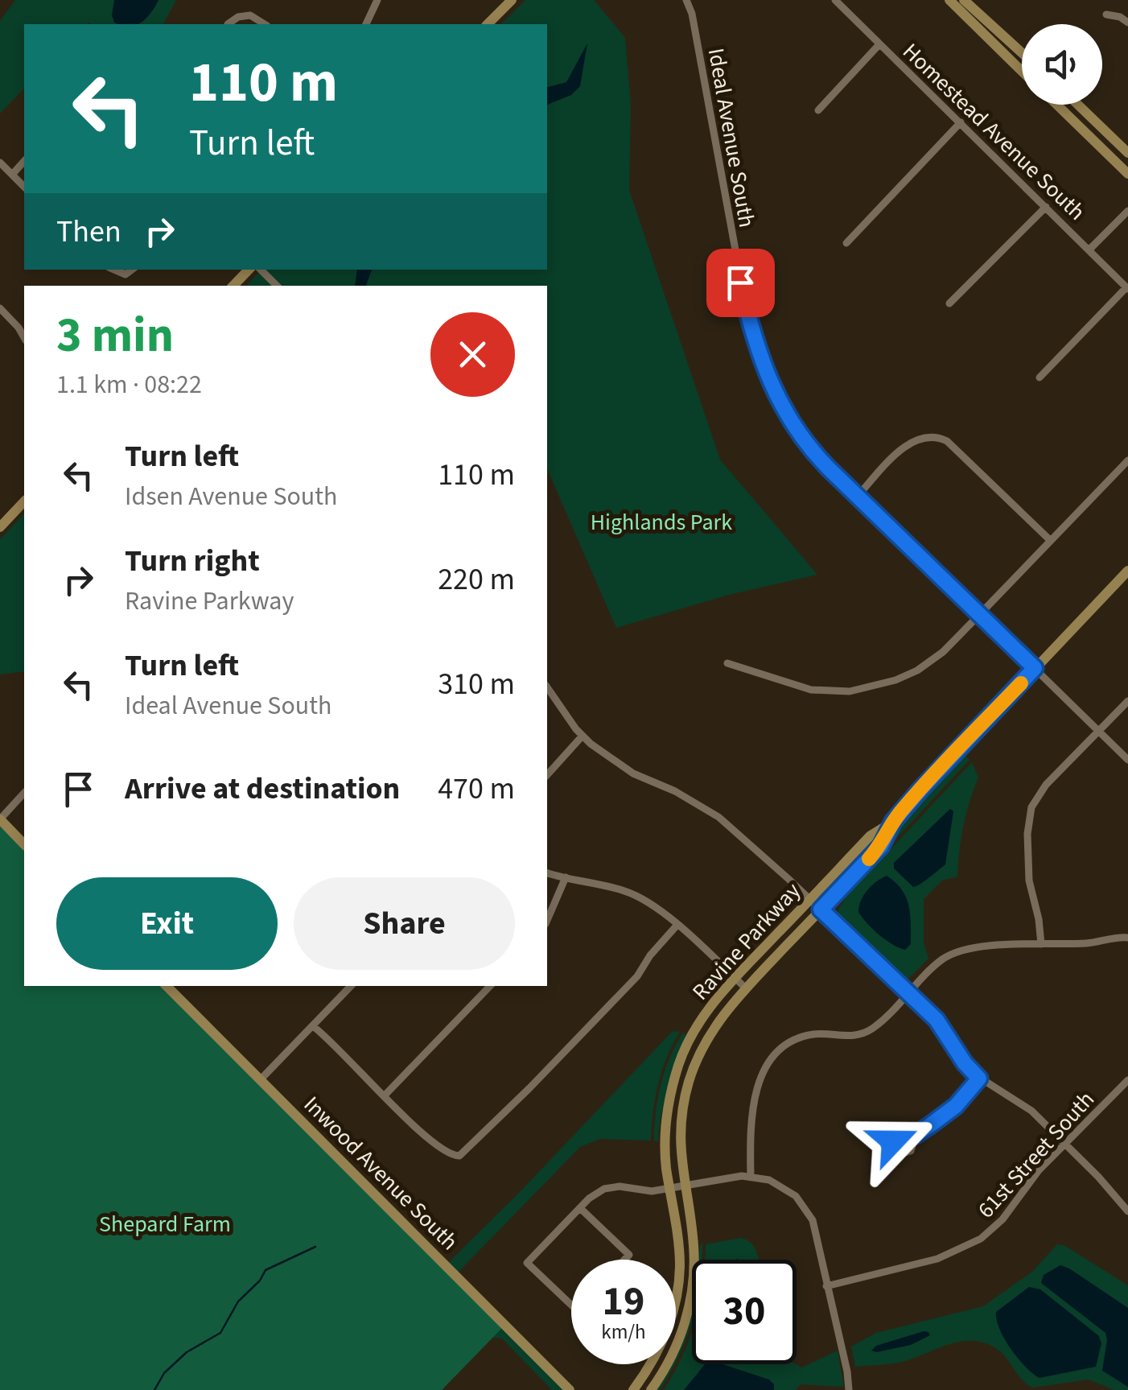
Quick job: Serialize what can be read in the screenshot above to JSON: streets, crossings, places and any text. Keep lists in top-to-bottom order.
{
  "streets": {
    "street": [
      "Homestead Avenue South",
      "Ideal Avenue South",
      "Ravine Parkway",
      "61st Street South",
      "Inwood Avenue South"
    ]
  },
  "crossings": [
    ["Ideal Avenue South", "Ravine Parkway"]
  ],
  "parks": ["Highlands Park", "Shepard Farm"],
  "page": {
    "turn": ["110 m", "Turn left"],
    "then": "Then",
    "heading": ["3 min", "1.1 km · 08:22"],
    "list": [
      {
        "name": "Turn left",
        "note": "Idsen Avenue South",
        "value": "110 m"
      },
      {
        "name": "Turn right",
        "note": "Ravine Parkway",
        "value": "220 m"
      },
      {
        "name": "Turn left",
        "note": "Ideal Avenue South",
        "value": "310 m"
      },
      {
        "name": "Arrive at destination",
        "value": "470 m"
      }
    ],
    "buttons": ["Exit", "Share"],
    "speed": "19 km/h",
    "limit": "30"
  }
}
